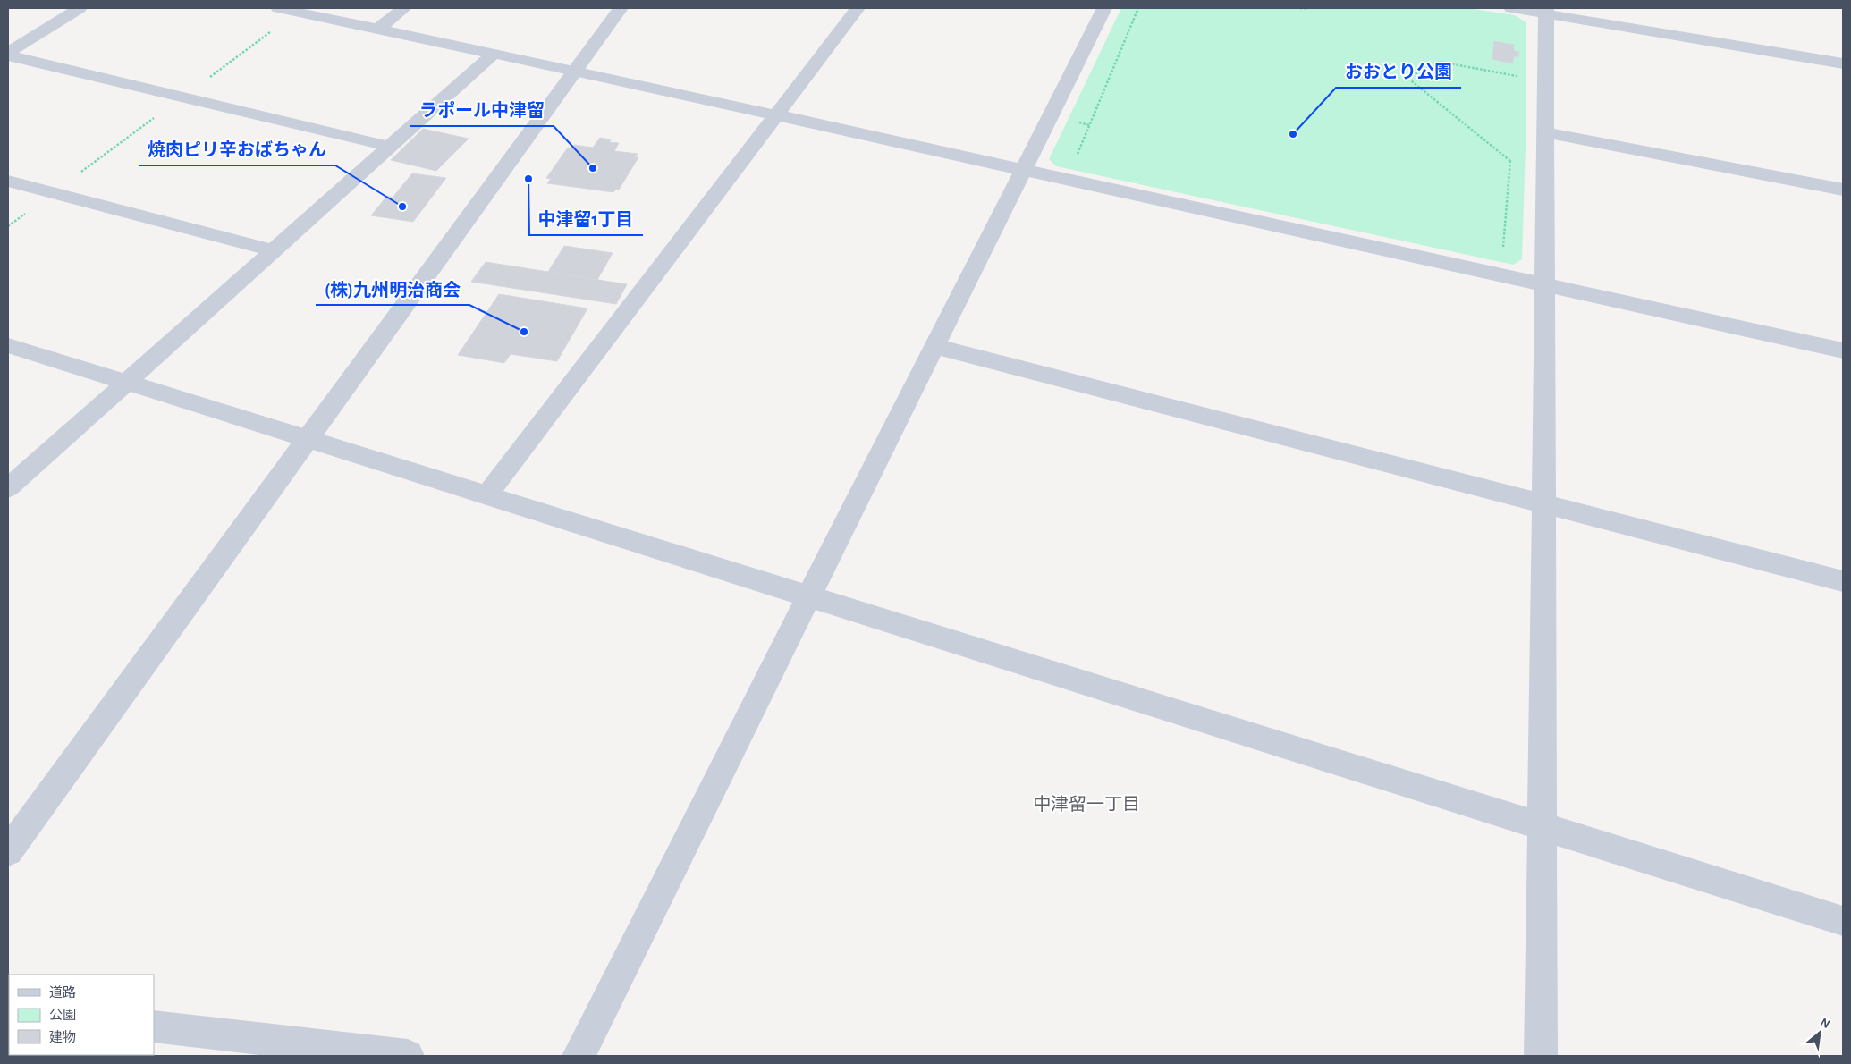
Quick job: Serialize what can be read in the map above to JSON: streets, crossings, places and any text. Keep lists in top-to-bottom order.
{
  "districts": ["中津留一丁目"],
  "places": [
    "おおとり公園",
    "ラポール中津留",
    "中津留1丁目",
    "焼肉ピリ辛おばちゃん",
    "(株)九州明治商会"
  ],
  "legend": ["道路", "公園", "建物"],
  "north": "top right"
}
